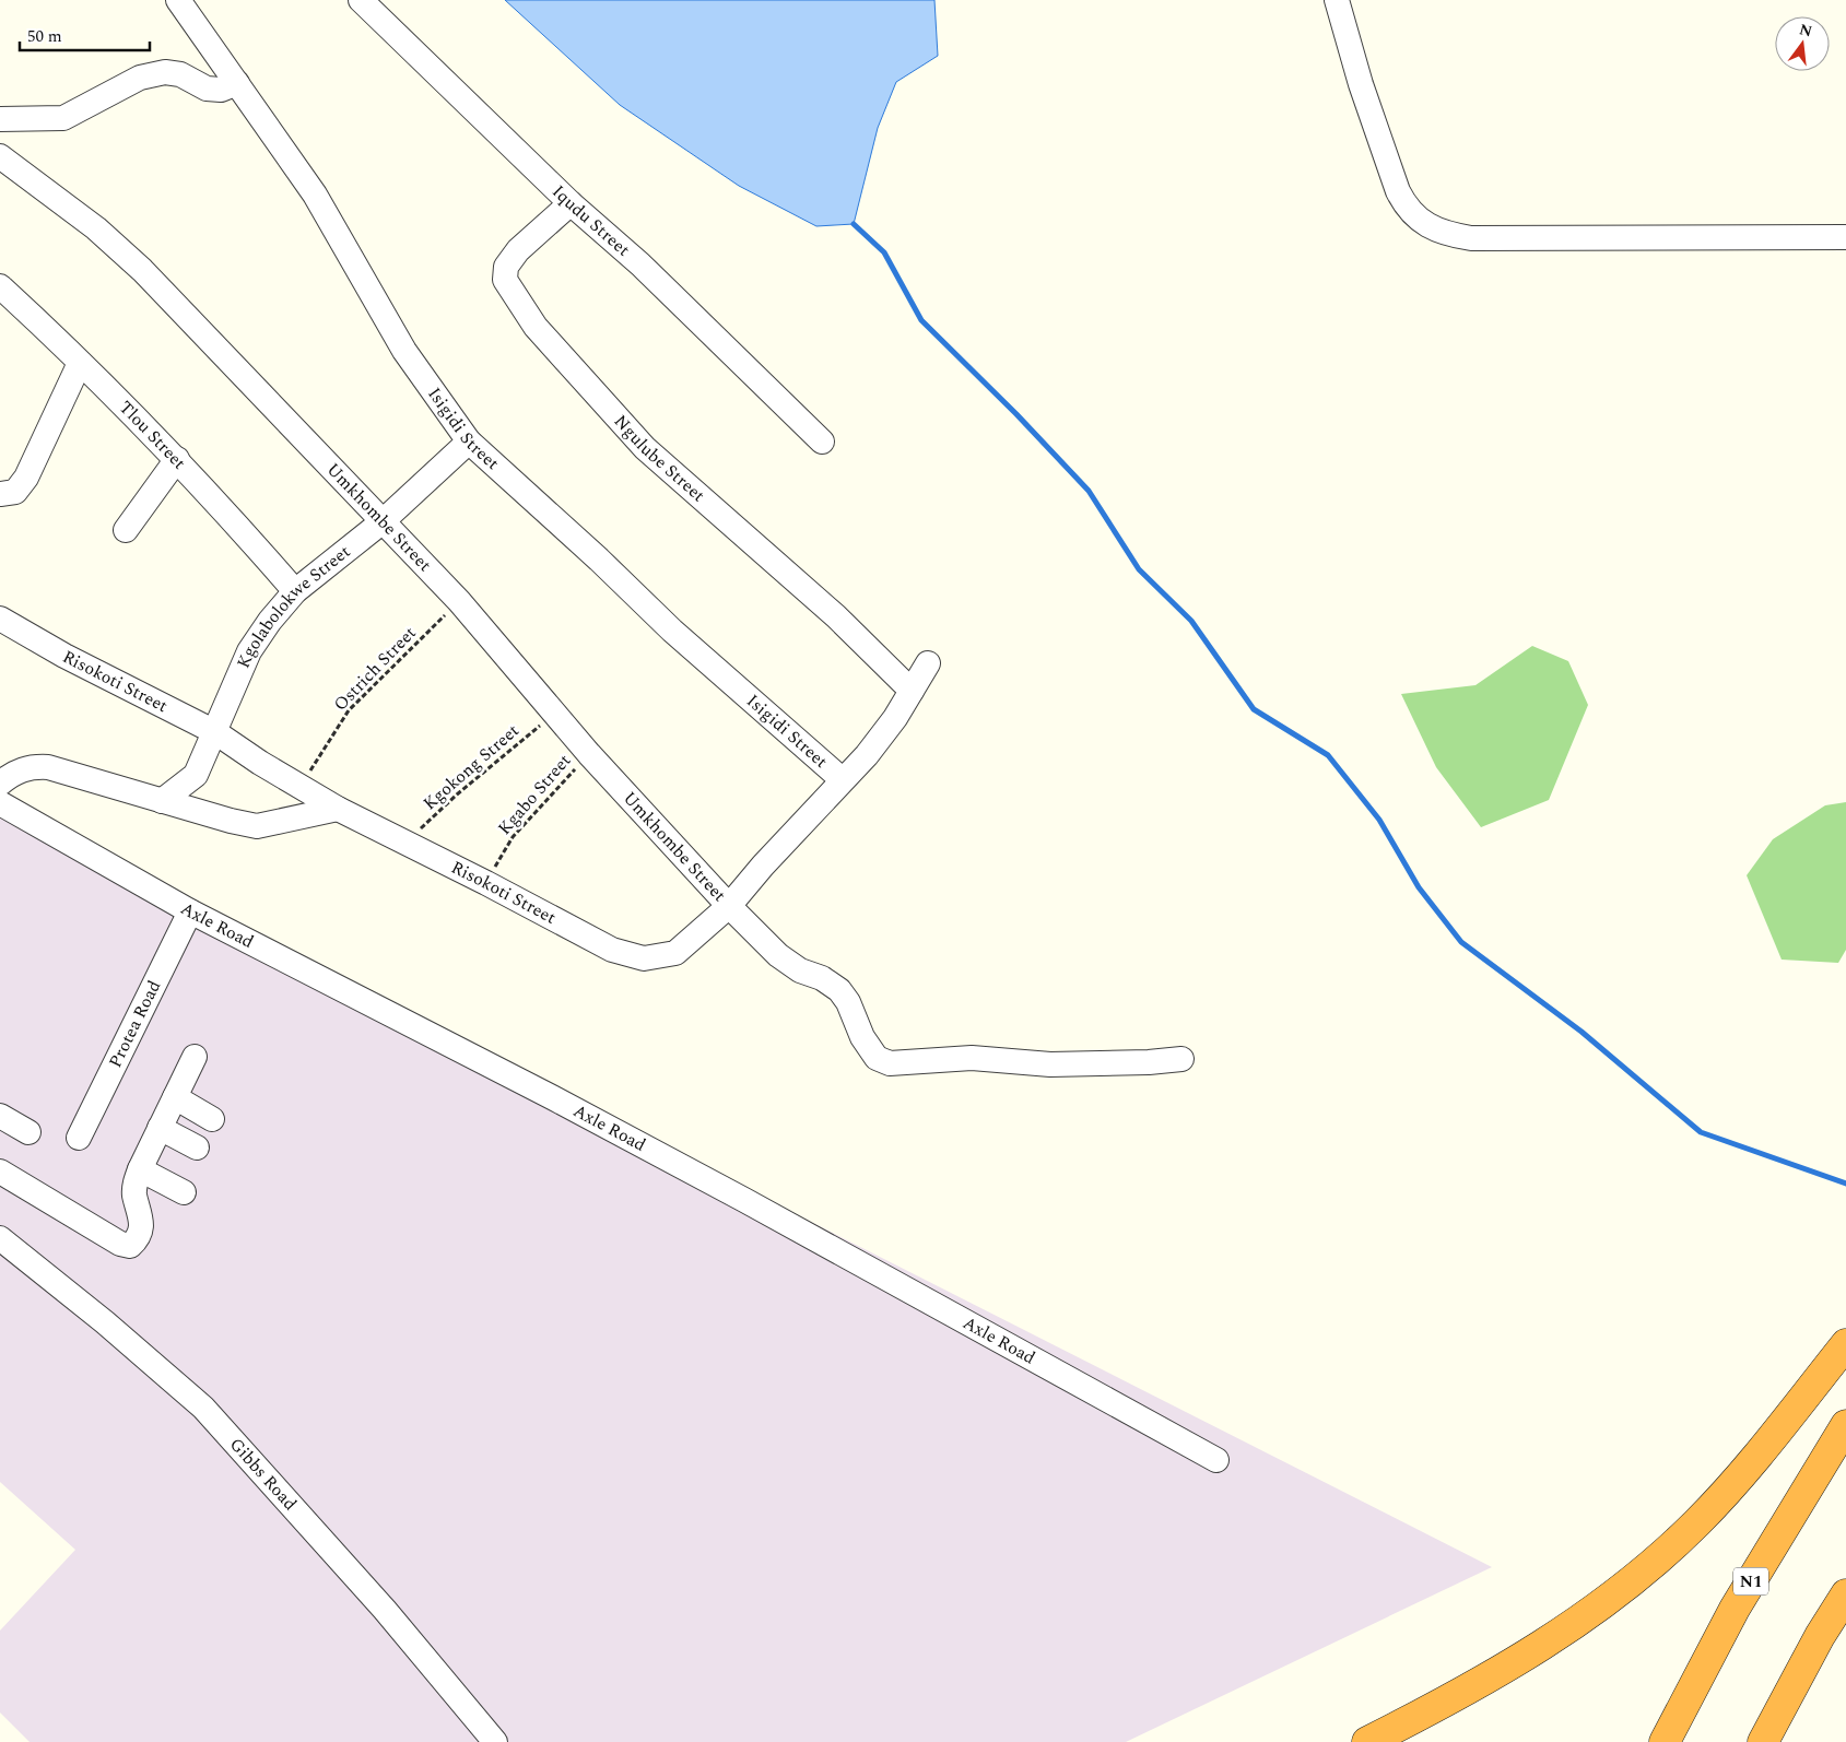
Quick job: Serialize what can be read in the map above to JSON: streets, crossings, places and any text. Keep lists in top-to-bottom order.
{
  "streets": {
    "highway": ["N1"],
    "street": [
      "Iqudu Street",
      "Isigidi Street",
      "Tlou Street",
      "Ngulube Street",
      "Umkhombe Street",
      "Kgolabolokwe Street",
      "Risokoti Street",
      "Axle Road",
      "Protea Road",
      "Gibbs Road"
    ],
    "path": ["Ostrich Street", "Kgokong Street", "Kgabo Street"]
  },
  "crossings": [
    ["Iqudu Street", "Ngulube Street"],
    ["Isigidi Street", "Kgolabolokwe Street"],
    ["Isigidi Street", "Risokoti Street"],
    ["Tlou Street", "Kgolabolokwe Street"],
    ["Ngulube Street", "Risokoti Street"],
    ["Umkhombe Street", "Kgolabolokwe Street"],
    ["Umkhombe Street", "Ostrich Street"],
    ["Umkhombe Street", "Risokoti Street"],
    ["Umkhombe Street", "Kgokong Street"],
    ["Umkhombe Street", "Kgabo Street"],
    ["Kgolabolokwe Street", "Risokoti Street"],
    ["Ostrich Street", "Risokoti Street"],
    ["Risokoti Street", "Kgokong Street"],
    ["Risokoti Street", "Kgabo Street"],
    ["Axle Road", "Protea Road"]
  ],
  "scale_bar": "50 m",
  "north": "top"
}
